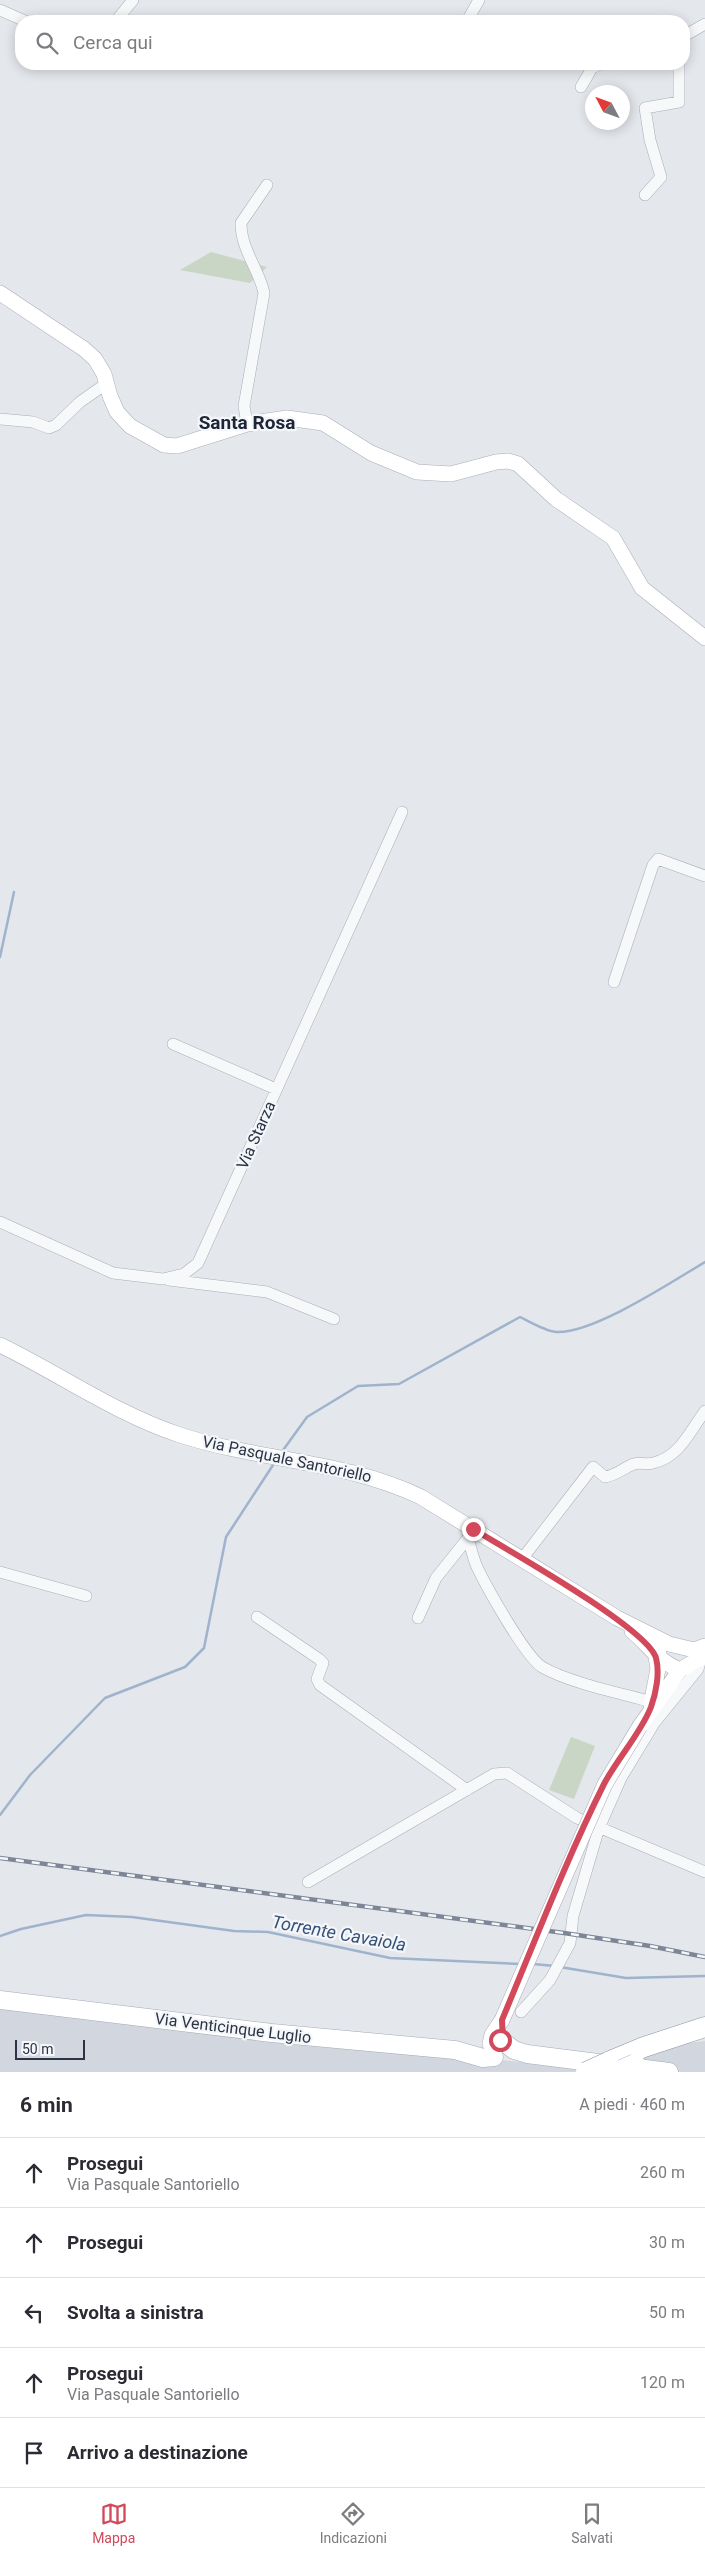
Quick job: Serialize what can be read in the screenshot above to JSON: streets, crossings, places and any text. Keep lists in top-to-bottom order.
{
  "streets": {
    "main road": ["Via Venticinque Luglio"],
    "street": ["Via Starza", "Via Pasquale Santoriello"]
  },
  "districts": ["Santa Rosa"],
  "water": ["Torrente Cavaiola"],
  "scale_bar": "50 m",
  "north": "top left",
  "page": {
    "search": "Cerca qui",
    "scale": "50 m",
    "heading": ["6 min", "A piedi · 460 m"],
    "list": [
      ["Prosegui", "Via Pasquale Santoriello", "260 m"],
      ["Prosegui", "30 m"],
      ["Svolta a sinistra", "50 m"],
      ["Prosegui", "Via Pasquale Santoriello", "120 m"],
      "Arrivo a destinazione"
    ],
    "nav": ["Mappa", "Indicazioni", "Salvati"]
  }
}
